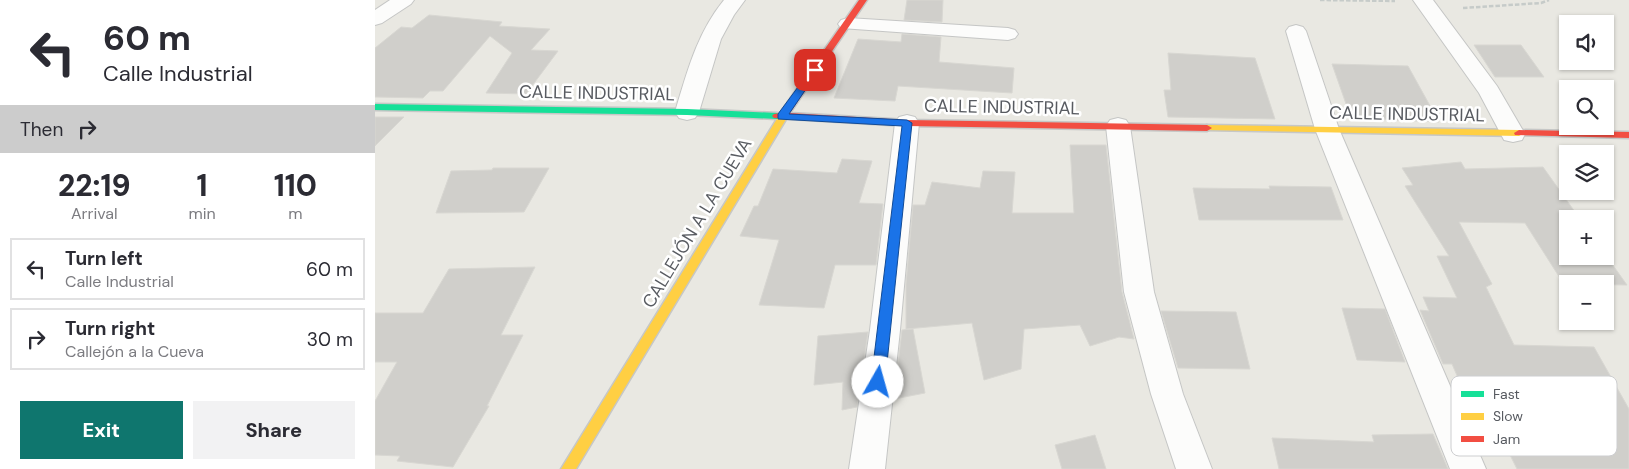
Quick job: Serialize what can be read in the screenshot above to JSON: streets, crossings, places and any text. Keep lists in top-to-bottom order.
{
  "streets": {
    "street": ["CALLE INDUSTRIAL", "CALLEJÓN A LA CUEVA"]
  },
  "crossings": [
    ["CALLE INDUSTRIAL", "CALLEJÓN A LA CUEVA"]
  ],
  "legend": ["Fast", "Slow", "Jam"],
  "page": {
    "turn": ["60 m", "Calle Industrial"],
    "map_buttons": ["+", "−"],
    "then": "Then",
    "eta": [
      "22:19",
      "Arrival",
      "1",
      "min",
      "110",
      "m"
    ],
    "list": [
      {
        "name": "Turn left",
        "note": "Calle Industrial",
        "value": "60 m"
      },
      {
        "name": "Turn right",
        "note": "Callejón a la Cueva",
        "value": "30 m"
      }
    ],
    "buttons": ["Exit", "Share"]
  }
}
